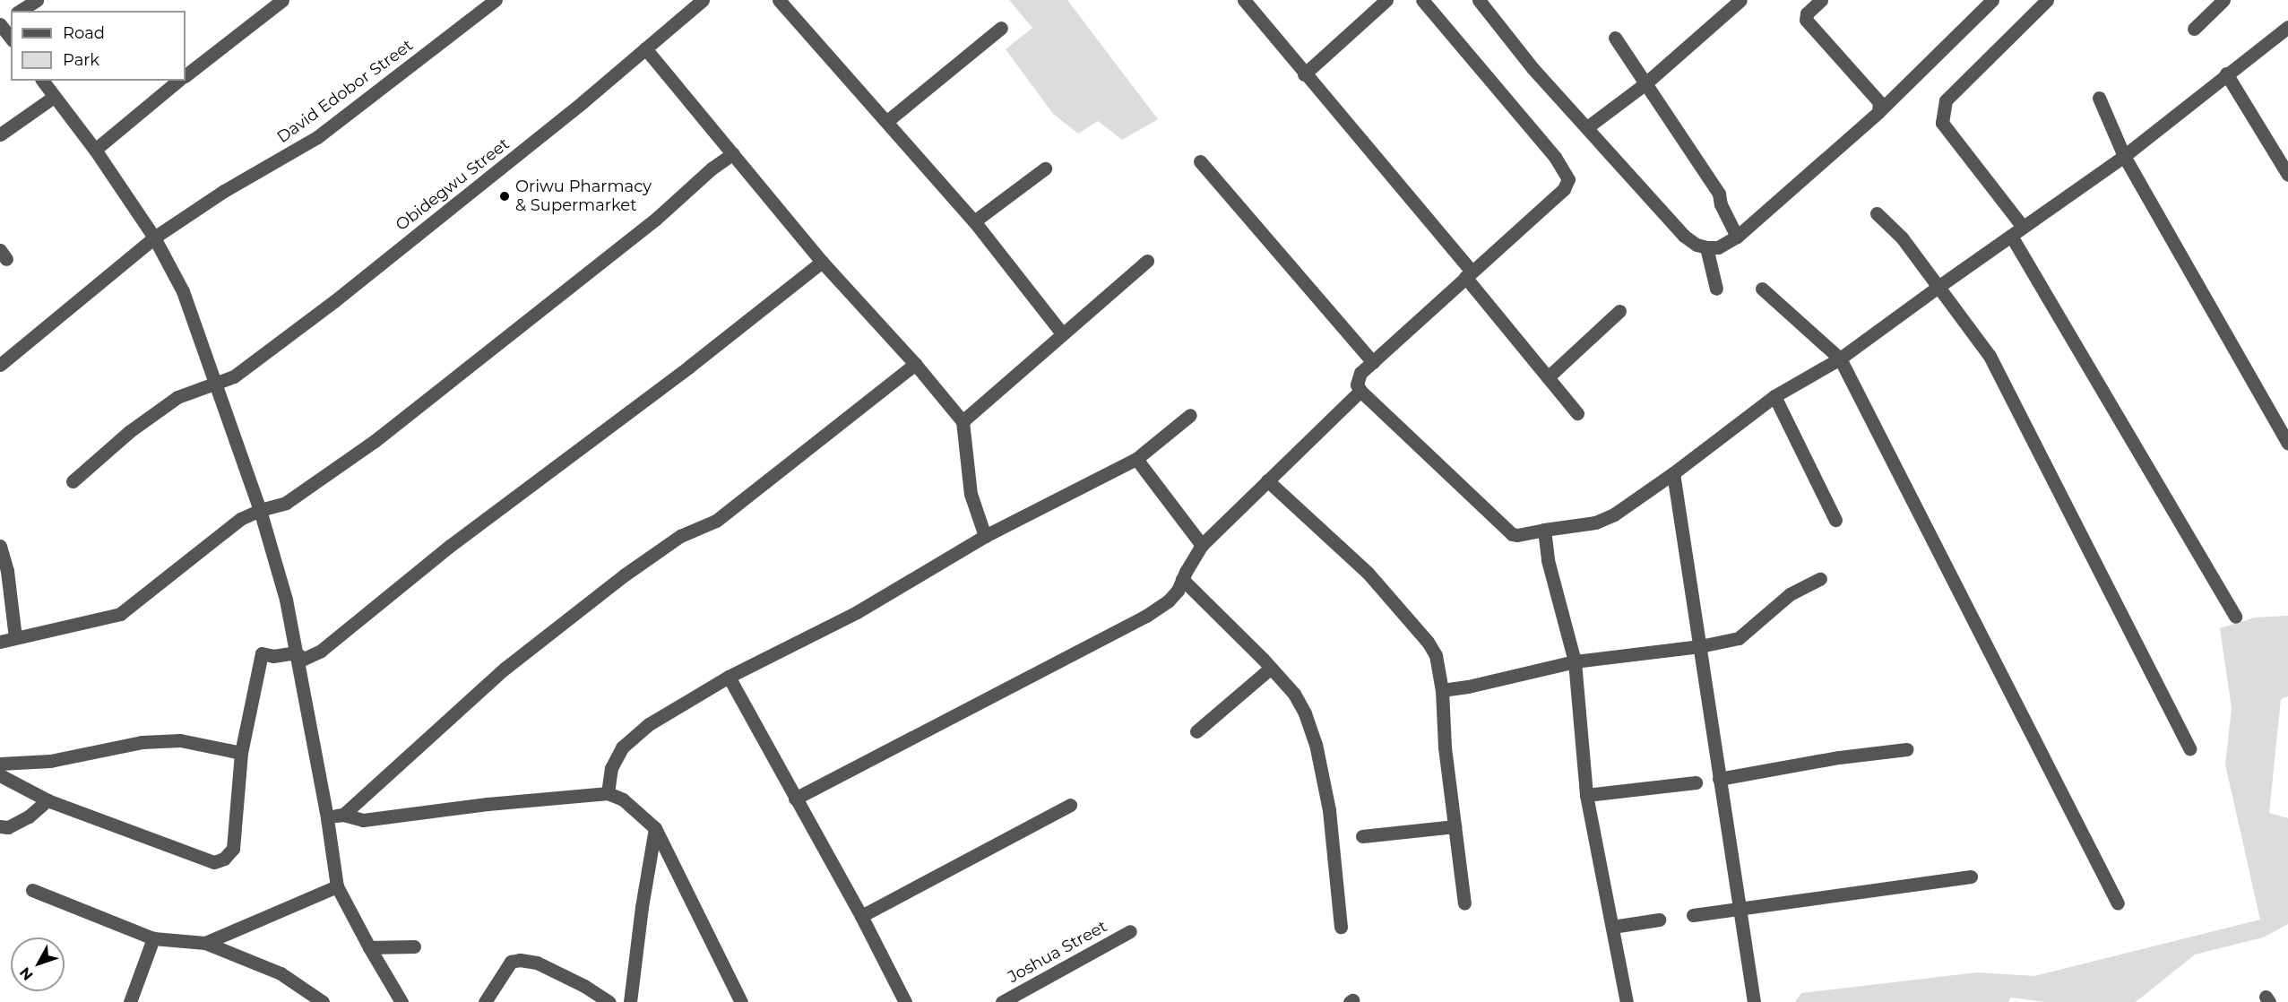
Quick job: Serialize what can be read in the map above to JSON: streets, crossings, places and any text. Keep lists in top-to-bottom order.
{
  "streets": {
    "street": ["David Edobor Street", "Obidegwu Street", "Joshua Street"]
  },
  "places": ["Oriwu Pharmacy & Supermarket"],
  "legend": ["Road", "Park"],
  "north": "bottom left"
}
